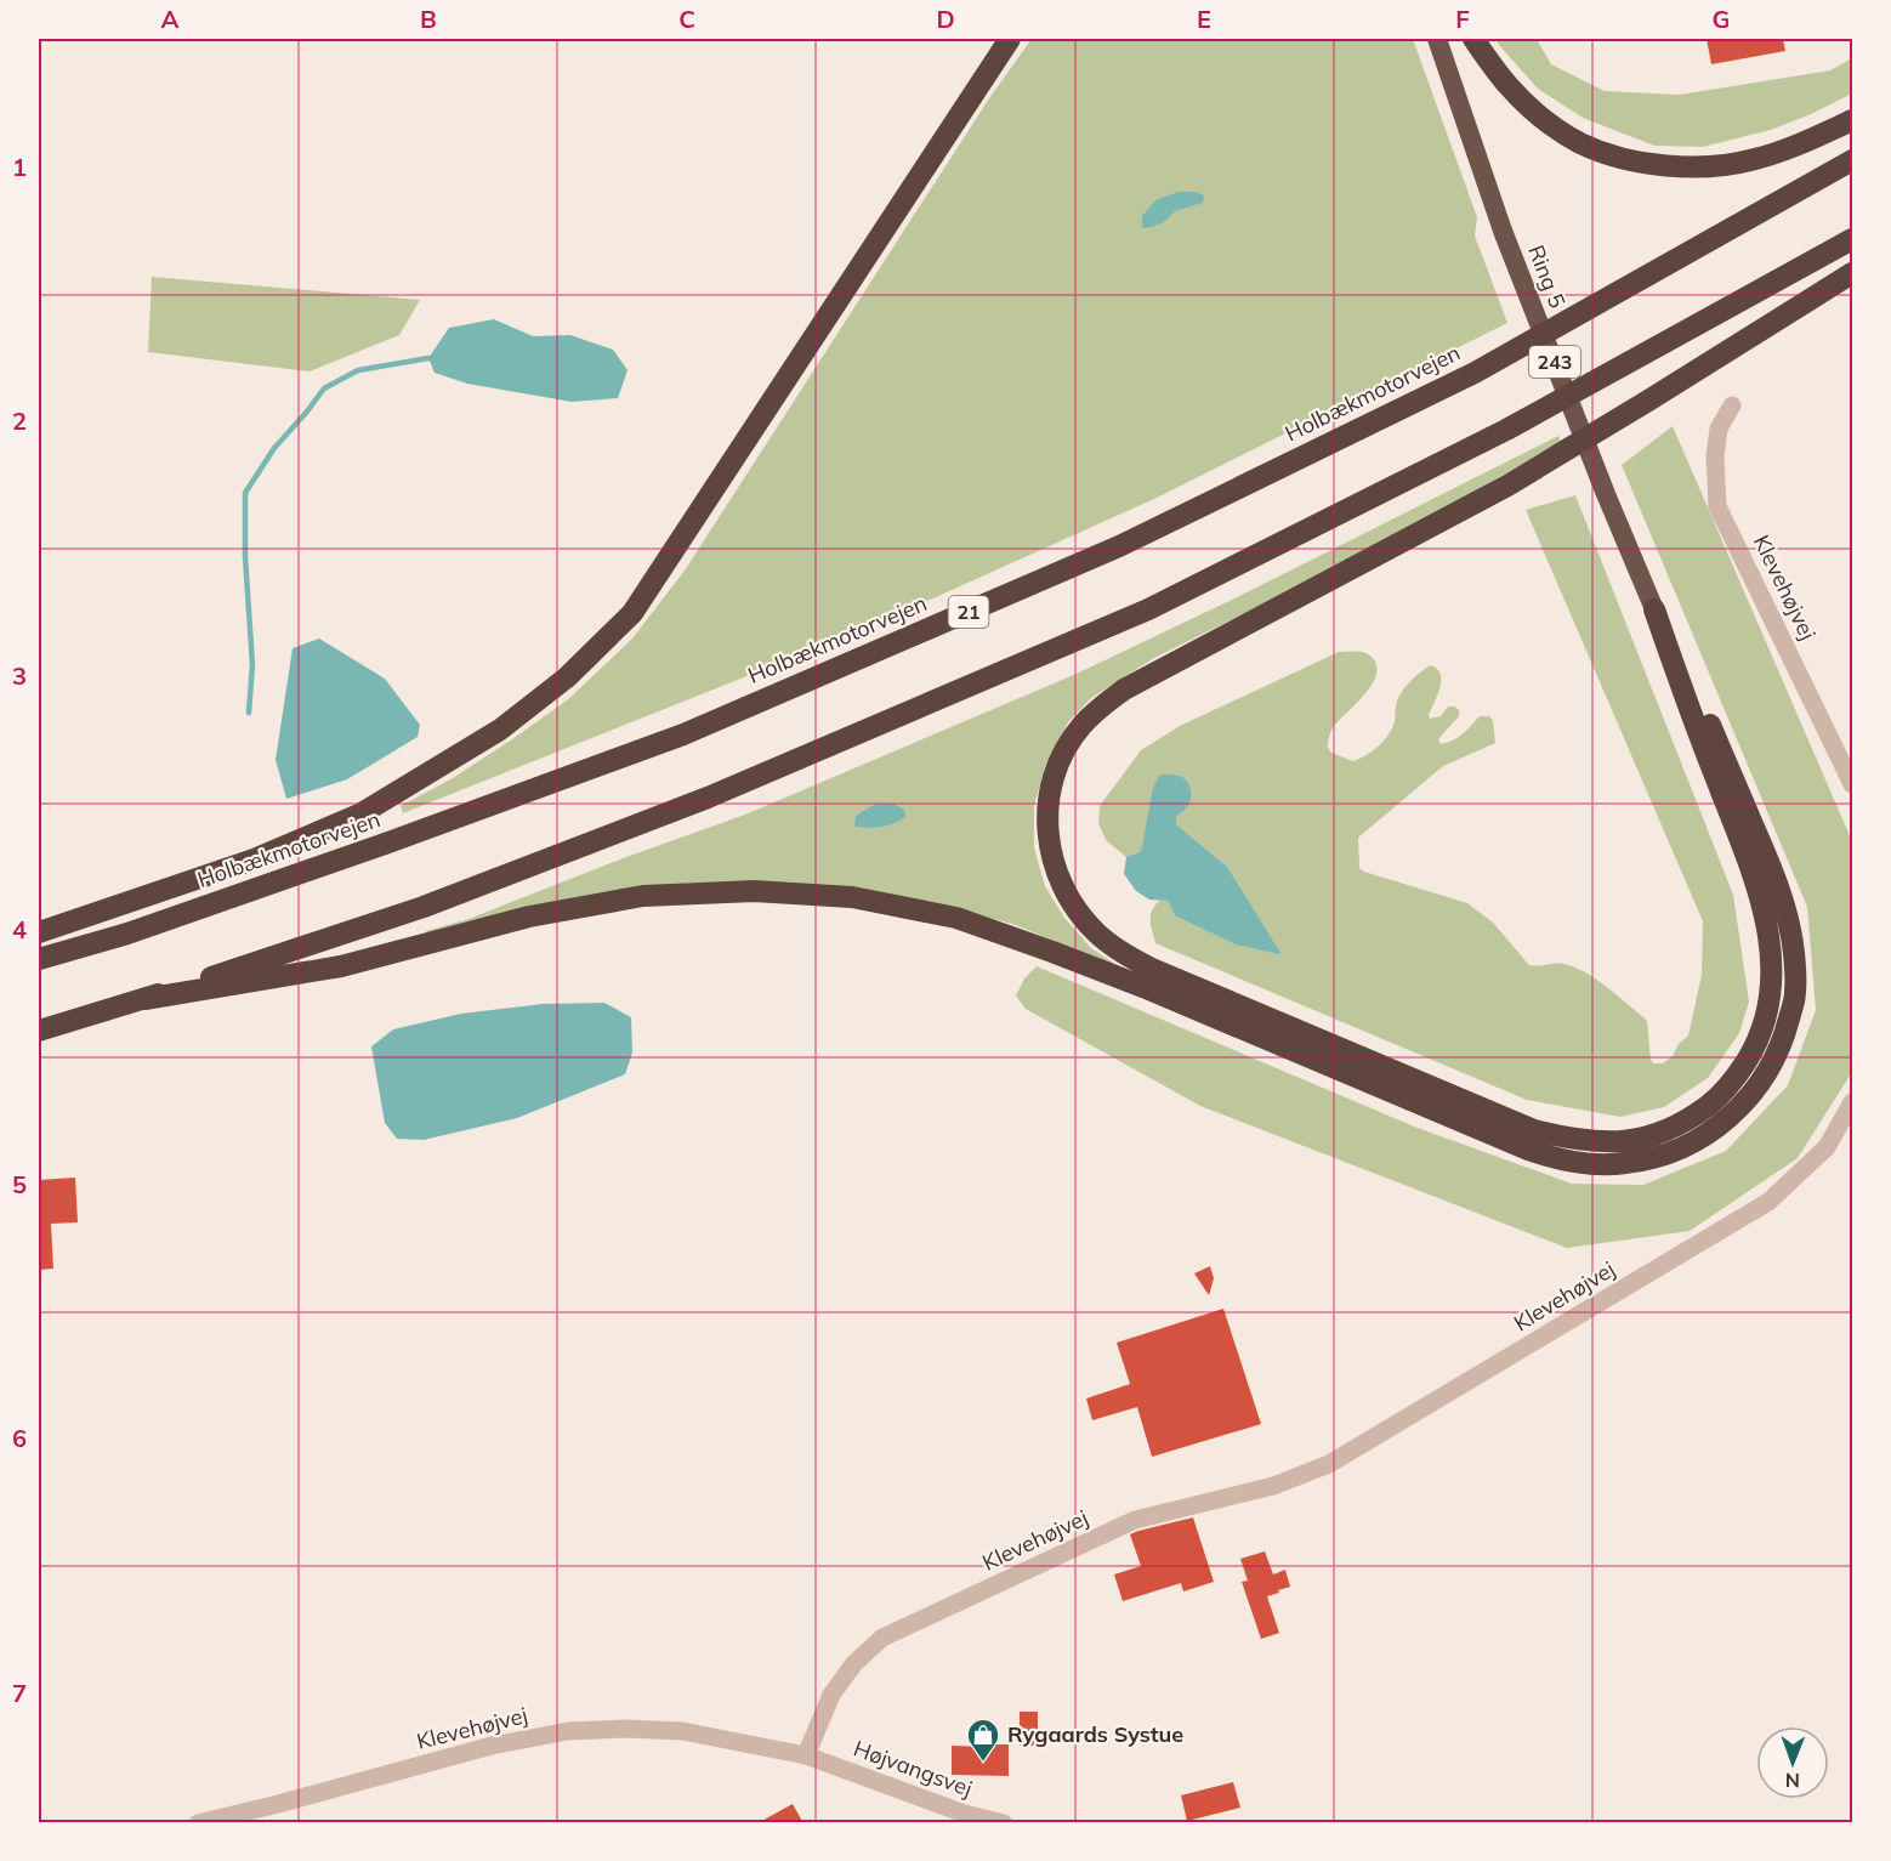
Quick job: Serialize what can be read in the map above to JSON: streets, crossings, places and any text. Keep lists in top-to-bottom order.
{
  "streets": {
    "highway": [
      "Ring 5",
      "243",
      "Holbækmotorvejen",
      "21"
    ],
    "street": ["Klevehøjvej", "Højvangsvej"]
  },
  "crossings": [
    ["Klevehøjvej", "Højvangsvej"]
  ],
  "places": {
    "shop": ["Rygaards Systue"]
  },
  "north": "bottom",
  "grid": {
    "columns": [
      "A",
      "B",
      "C",
      "D",
      "E",
      "F",
      "G"
    ],
    "rows": [
      "1",
      "2",
      "3",
      "4",
      "5",
      "6",
      "7"
    ]
  }
}
